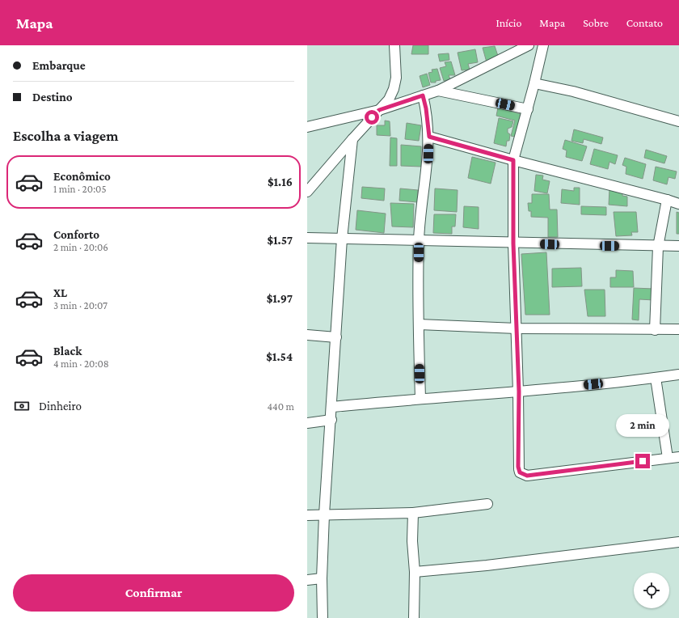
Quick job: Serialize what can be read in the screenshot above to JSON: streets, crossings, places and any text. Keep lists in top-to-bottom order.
{
  "page": {
    "header": "Mapa",
    "nav": [
      "Início",
      "Mapa",
      "Sobre",
      "Contato"
    ],
    "banner": ["Embarque", "Destino"],
    "heading": "Escolha a viagem",
    "list": [
      {
        "name": "Econômico",
        "note": "1 min · 20:05",
        "value": "$1.16"
      },
      {
        "name": "Conforto",
        "note": "2 min · 20:06",
        "value": "$1.57"
      },
      {
        "name": "XL",
        "note": "3 min · 20:07",
        "value": "$1.97"
      },
      {
        "name": "Black",
        "note": "4 min · 20:08",
        "value": "$1.54"
      }
    ],
    "pay": ["Dinheiro", "440 m"],
    "bubble": "2 min",
    "buttons": "Confirmar"
  }
}
